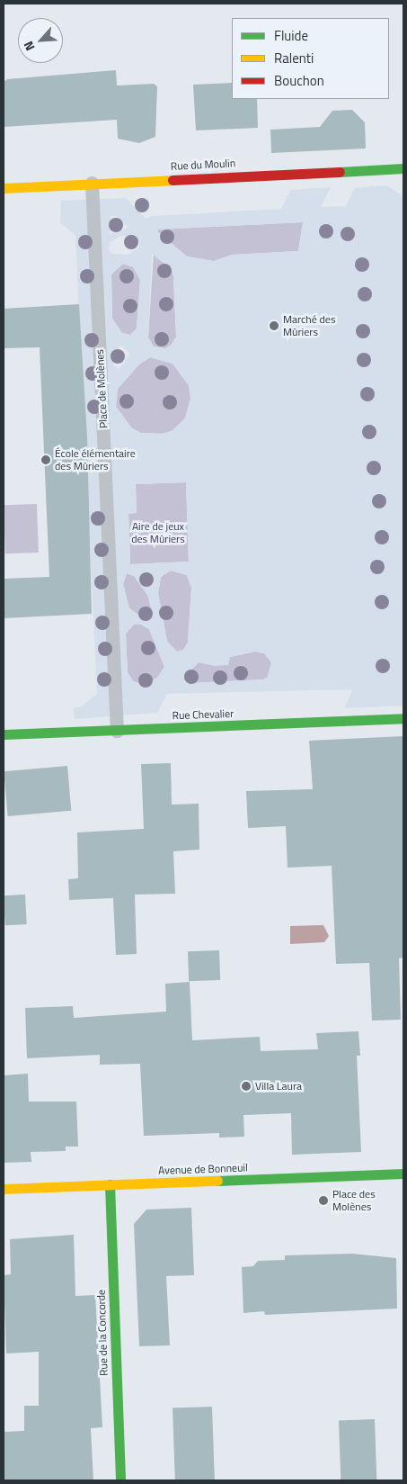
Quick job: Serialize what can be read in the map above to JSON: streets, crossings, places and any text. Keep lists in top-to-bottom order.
{
  "streets": {
    "street": [
      "Rue du Moulin",
      "Rue Chevalier",
      "Avenue de Bonneuil",
      "Rue de la Concorde"
    ],
    "lane": ["Place de Molènes"]
  },
  "crossings": [
    ["Rue du Moulin", "Place de Molènes"],
    ["Place de Molènes", "Rue Chevalier"],
    ["Avenue de Bonneuil", "Rue de la Concorde"]
  ],
  "parks": ["Aire de jeux des Mûriers"],
  "places": [
    "Marché des Mûriers",
    "École élémentaire des Mûriers",
    "Villa Laura",
    "Place des Molènes"
  ],
  "legend": ["Fluide", "Ralenti", "Bouchon"],
  "north": "bottom left"
}
